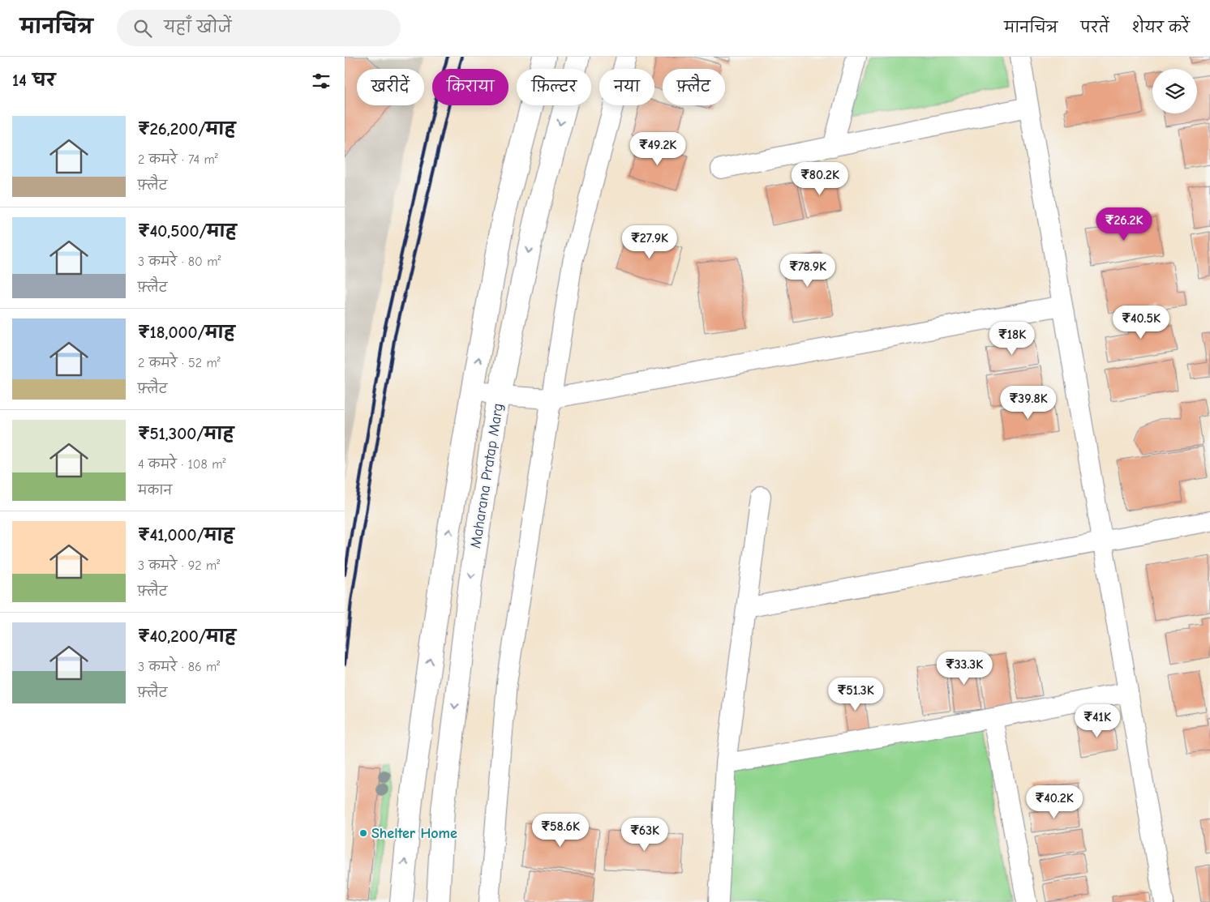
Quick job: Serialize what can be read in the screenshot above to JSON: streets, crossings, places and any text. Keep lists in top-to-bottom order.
{
  "streets": {
    "main road": ["Maharana Pratap Marg"]
  },
  "places": ["Shelter Home"],
  "page": {
    "header": "मानचित्र",
    "search": "यहाँ खोजें",
    "nav": ["मानचित्र", "परतें", "शेयर करें"],
    "heading": "14 घर",
    "chip": [
      "खरीदें",
      "किराया",
      "फ़िल्टर",
      "नया",
      "फ़्लैट"
    ],
    "list": [
      {
        "name": "₹26,200/माह",
        "note": "2 कमरे · 74 m² · फ़्लैट"
      },
      {
        "name": "₹40,500/माह",
        "note": "3 कमरे · 80 m² · फ़्लैट"
      },
      {
        "name": "₹18,000/माह",
        "note": "2 कमरे · 52 m² · फ़्लैट"
      },
      {
        "name": "₹51,300/माह",
        "note": "4 कमरे · 108 m² · मकान"
      },
      {
        "name": "₹41,000/माह",
        "note": "3 कमरे · 92 m² · फ़्लैट"
      },
      {
        "name": "₹40,200/माह",
        "note": "3 कमरे · 86 m² · फ़्लैट"
      }
    ],
    "price": [
      "₹49.2K",
      "₹80.2K",
      "₹26.2K",
      "₹27.9K",
      "₹78.9K",
      "₹40.5K",
      "₹18K",
      "₹39.8K",
      "₹33.3K",
      "₹51.3K",
      "₹41K",
      "₹40.2K",
      "₹58.6K",
      "₹63K"
    ]
  }
}
